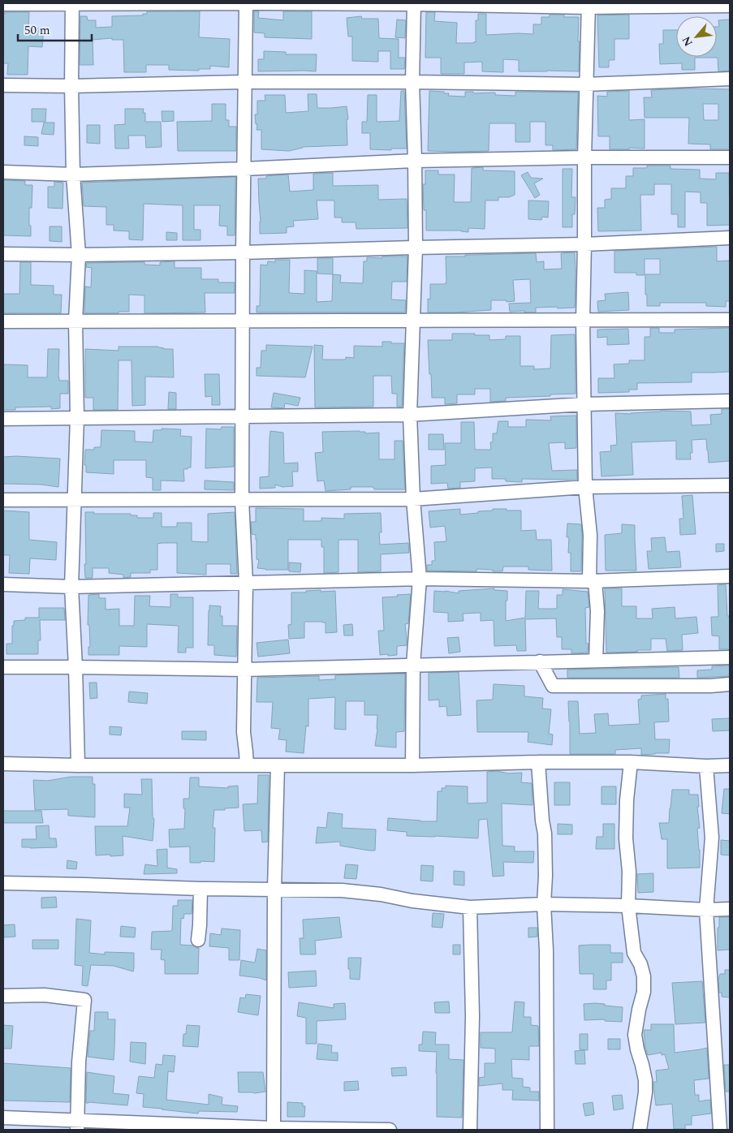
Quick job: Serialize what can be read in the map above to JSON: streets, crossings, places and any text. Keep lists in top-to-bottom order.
{
  "scale_bar": "50 m",
  "north": "bottom left"
}
